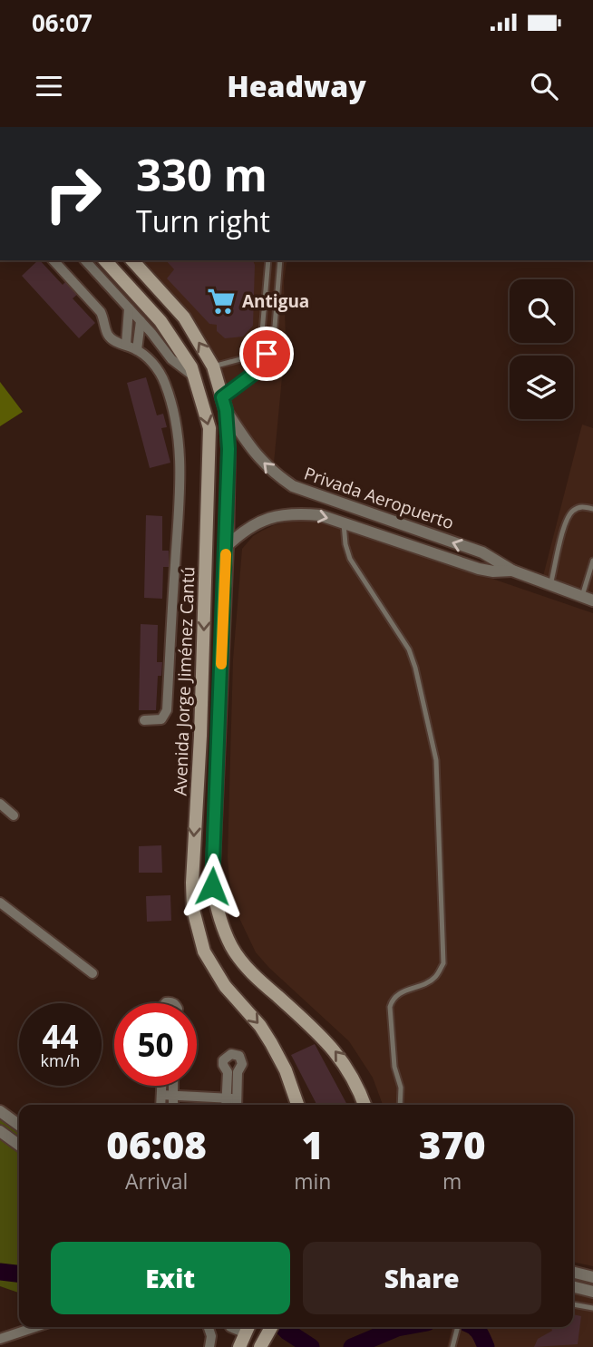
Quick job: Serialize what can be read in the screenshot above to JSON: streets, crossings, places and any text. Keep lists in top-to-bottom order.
{
  "streets": {
    "main road": ["Avenida Jorge Jiménez Cantú"],
    "street": ["Privada Aeropuerto"]
  },
  "crossings": [
    ["Privada Aeropuerto", "Avenida Jorge Jiménez Cantú"]
  ],
  "places": {
    "supermarket": ["Antigua"]
  },
  "page": {
    "status": "06:07",
    "header": "Headway",
    "turn": ["330 m", "Turn right"],
    "speed": "44 km/h",
    "limit": "50",
    "eta": [
      "06:08",
      "Arrival",
      "1",
      "min",
      "370",
      "m"
    ],
    "buttons": ["Exit", "Share"]
  }
}
